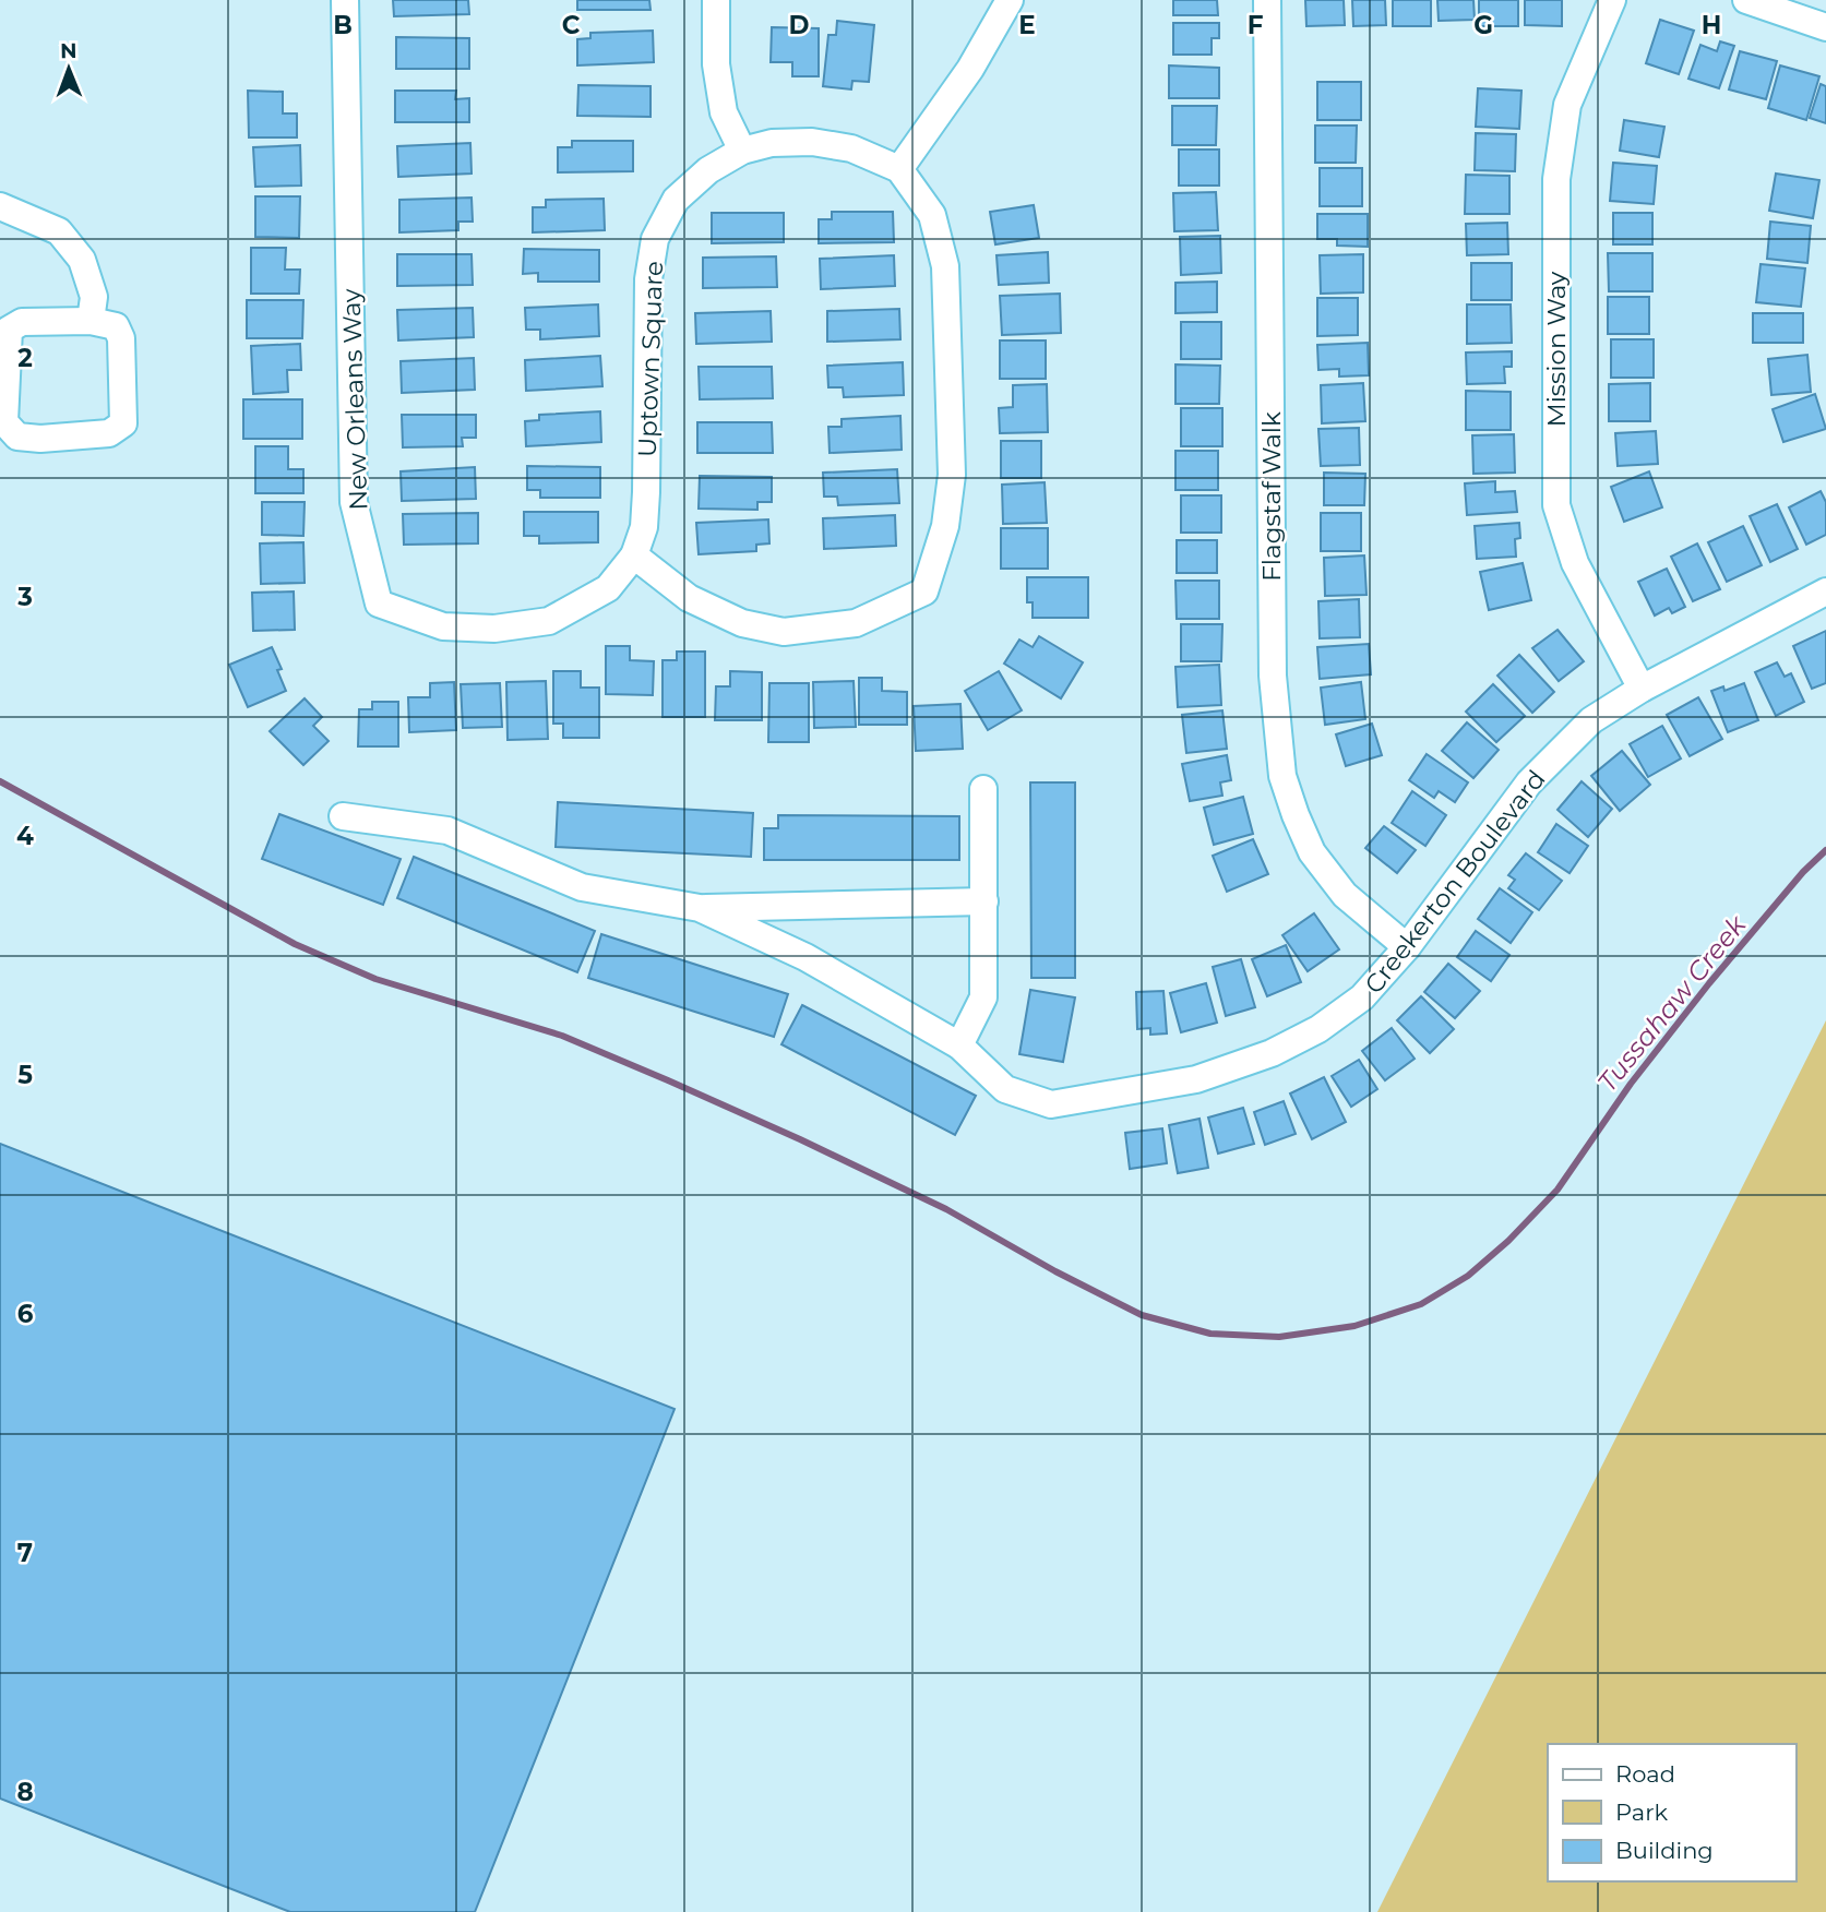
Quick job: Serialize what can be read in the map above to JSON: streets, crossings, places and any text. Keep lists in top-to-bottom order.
{
  "streets": {
    "street": [
      "Mission Way",
      "Uptown Square",
      "New Orleans Way",
      "Flagstaf Walk",
      "Creekerton Boulevard"
    ]
  },
  "crossings": [
    ["Mission Way", "Creekerton Boulevard"],
    ["Uptown Square", "New Orleans Way"],
    ["Flagstaf Walk", "Creekerton Boulevard"]
  ],
  "water": ["Tussahaw Creek"],
  "legend": ["Road", "Park", "Building"],
  "north": "top",
  "grid": {
    "columns": [
      "B",
      "C",
      "D",
      "E",
      "F",
      "G",
      "H"
    ],
    "rows": [
      "2",
      "3",
      "4",
      "5",
      "6",
      "7",
      "8"
    ]
  }
}
